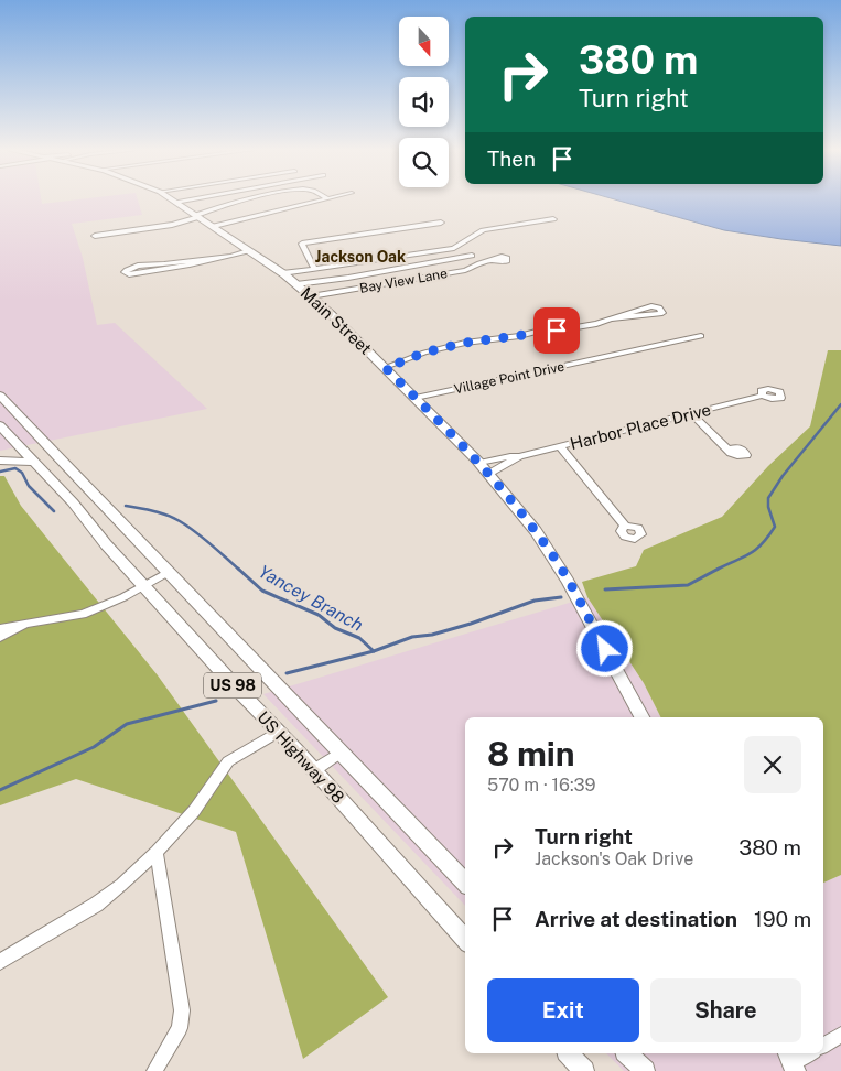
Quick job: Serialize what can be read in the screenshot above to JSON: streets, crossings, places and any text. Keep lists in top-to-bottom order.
{
  "streets": {
    "main road": ["Main Street", "US 98", "US Highway 98"],
    "street": ["Bay View Lane", "Village Point Drive", "Harbor Place Drive"]
  },
  "crossings": [
    ["Bay View Lane", "Main Street"],
    ["Main Street", "Village Point Drive"],
    ["Main Street", "Harbor Place Drive"]
  ],
  "districts": ["Jackson Oak"],
  "water": ["Yancey Branch"],
  "north": "bottom",
  "page": {
    "turn": ["380 m", "Turn right"],
    "then": "Then",
    "heading": ["8 min", "570 m · 16:39"],
    "list": [
      {
        "name": "Turn right",
        "note": "Jackson's Oak Drive",
        "value": "380 m"
      },
      {
        "name": "Arrive at destination",
        "value": "190 m"
      }
    ],
    "buttons": ["Exit", "Share"]
  }
}
